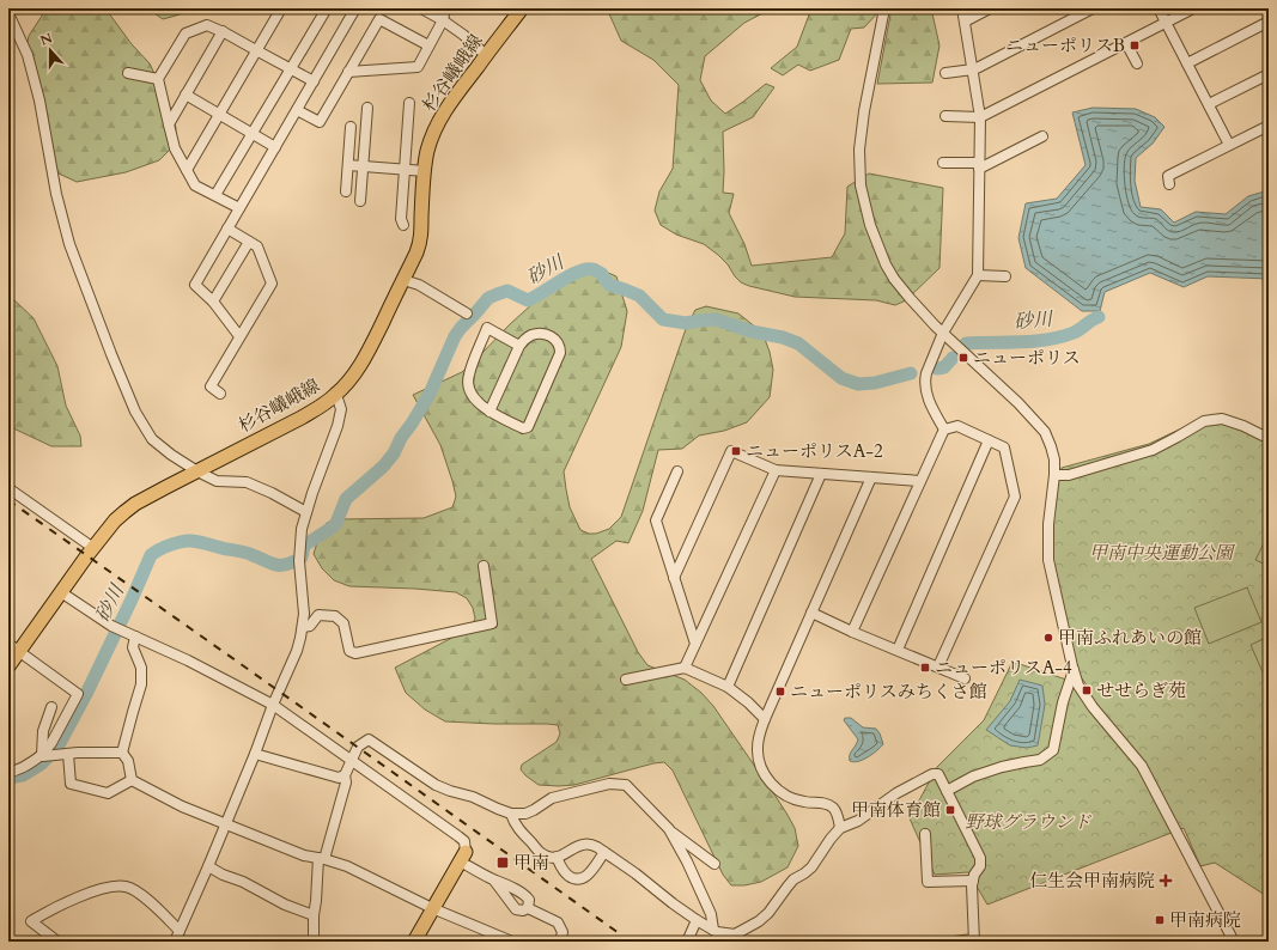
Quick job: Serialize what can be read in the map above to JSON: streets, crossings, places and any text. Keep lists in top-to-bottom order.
{
  "streets": {
    "main road": ["杉谷嶬峨線"]
  },
  "water": ["砂川"],
  "parks": ["甲南中央運動公園", "野球グラウンド"],
  "places": {
    "transit": [
      "ニューポリスB",
      "ニューポリス",
      "ニューポリスA-2",
      "ニューポリスA-4",
      "せせらぎ苑",
      "ニューポリスみちくさ館",
      "甲南体育館",
      "甲南",
      "甲南病院"
    ],
    "other": ["甲南ふれあいの館"],
    "health": ["仁生会甲南病院"]
  },
  "north": "top"
}
